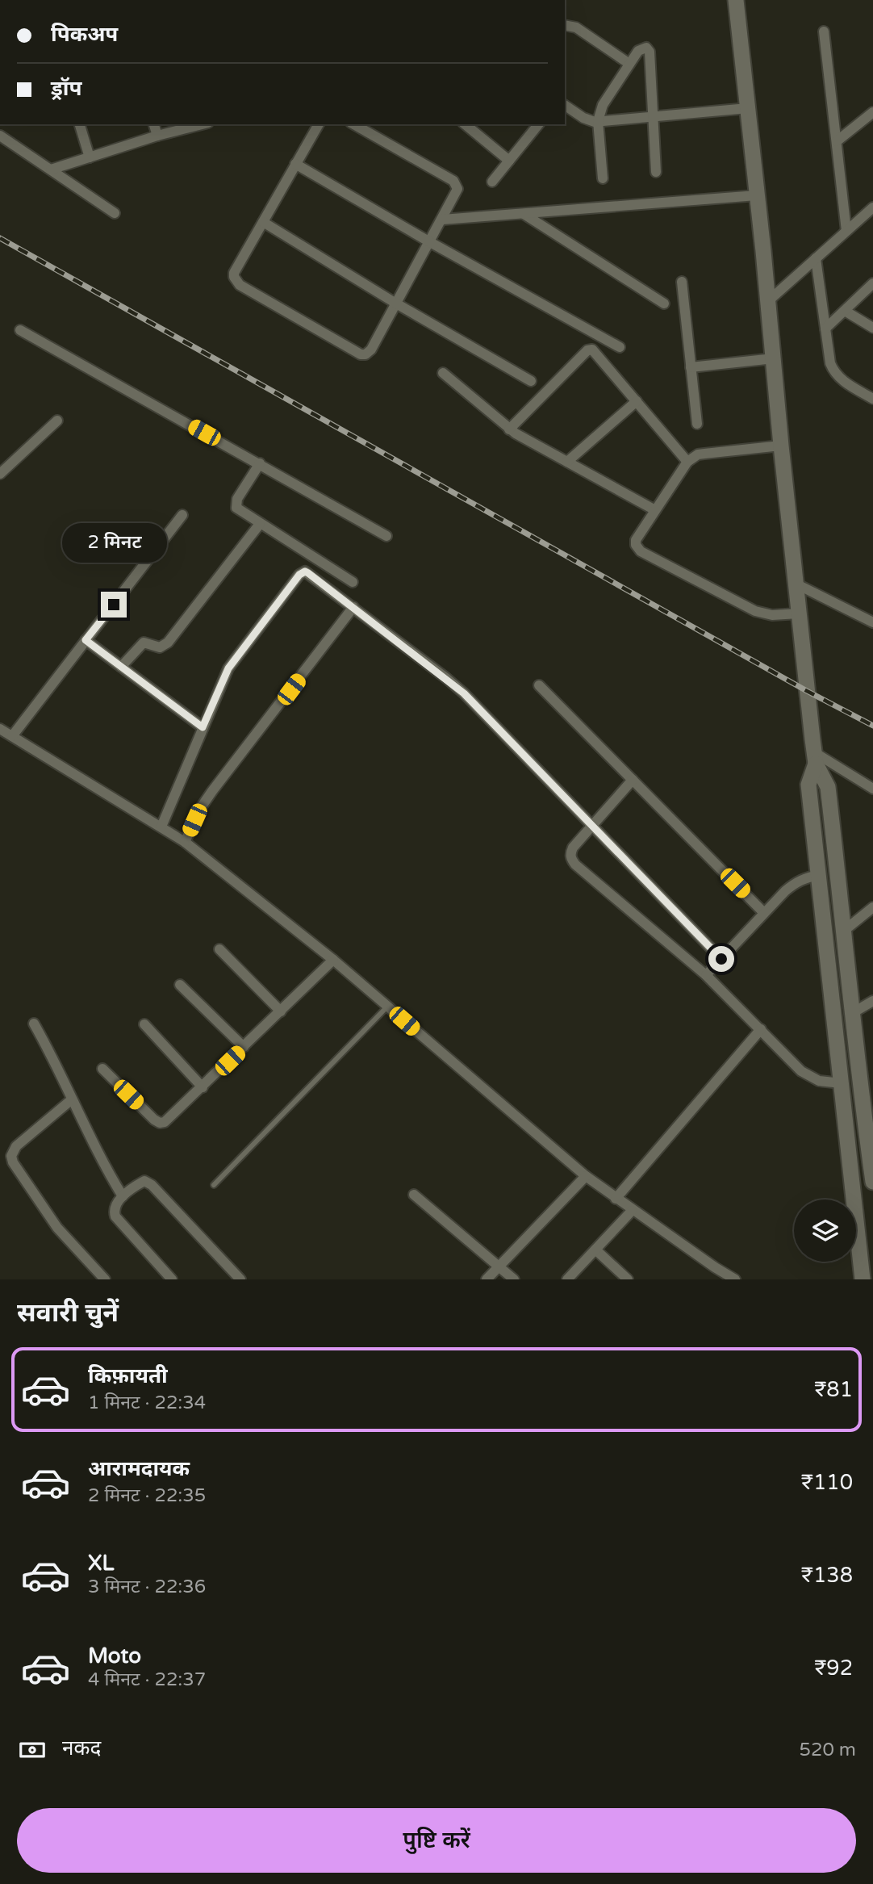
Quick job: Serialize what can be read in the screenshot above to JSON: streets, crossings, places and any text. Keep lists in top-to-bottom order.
{
  "page": {
    "banner": ["पिकअप", "ड्रॉप"],
    "bubble": "2 मिनट",
    "heading": "सवारी चुनें",
    "list": [
      {
        "name": "किफ़ायती",
        "note": "1 मिनट · 22:34",
        "value": "₹81"
      },
      {
        "name": "आरामदायक",
        "note": "2 मिनट · 22:35",
        "value": "₹110"
      },
      {
        "name": "XL",
        "note": "3 मिनट · 22:36",
        "value": "₹138"
      },
      {
        "name": "Moto",
        "note": "4 मिनट · 22:37",
        "value": "₹92"
      }
    ],
    "pay": ["नकद", "520 m"],
    "buttons": "पुष्टि करें"
  }
}
